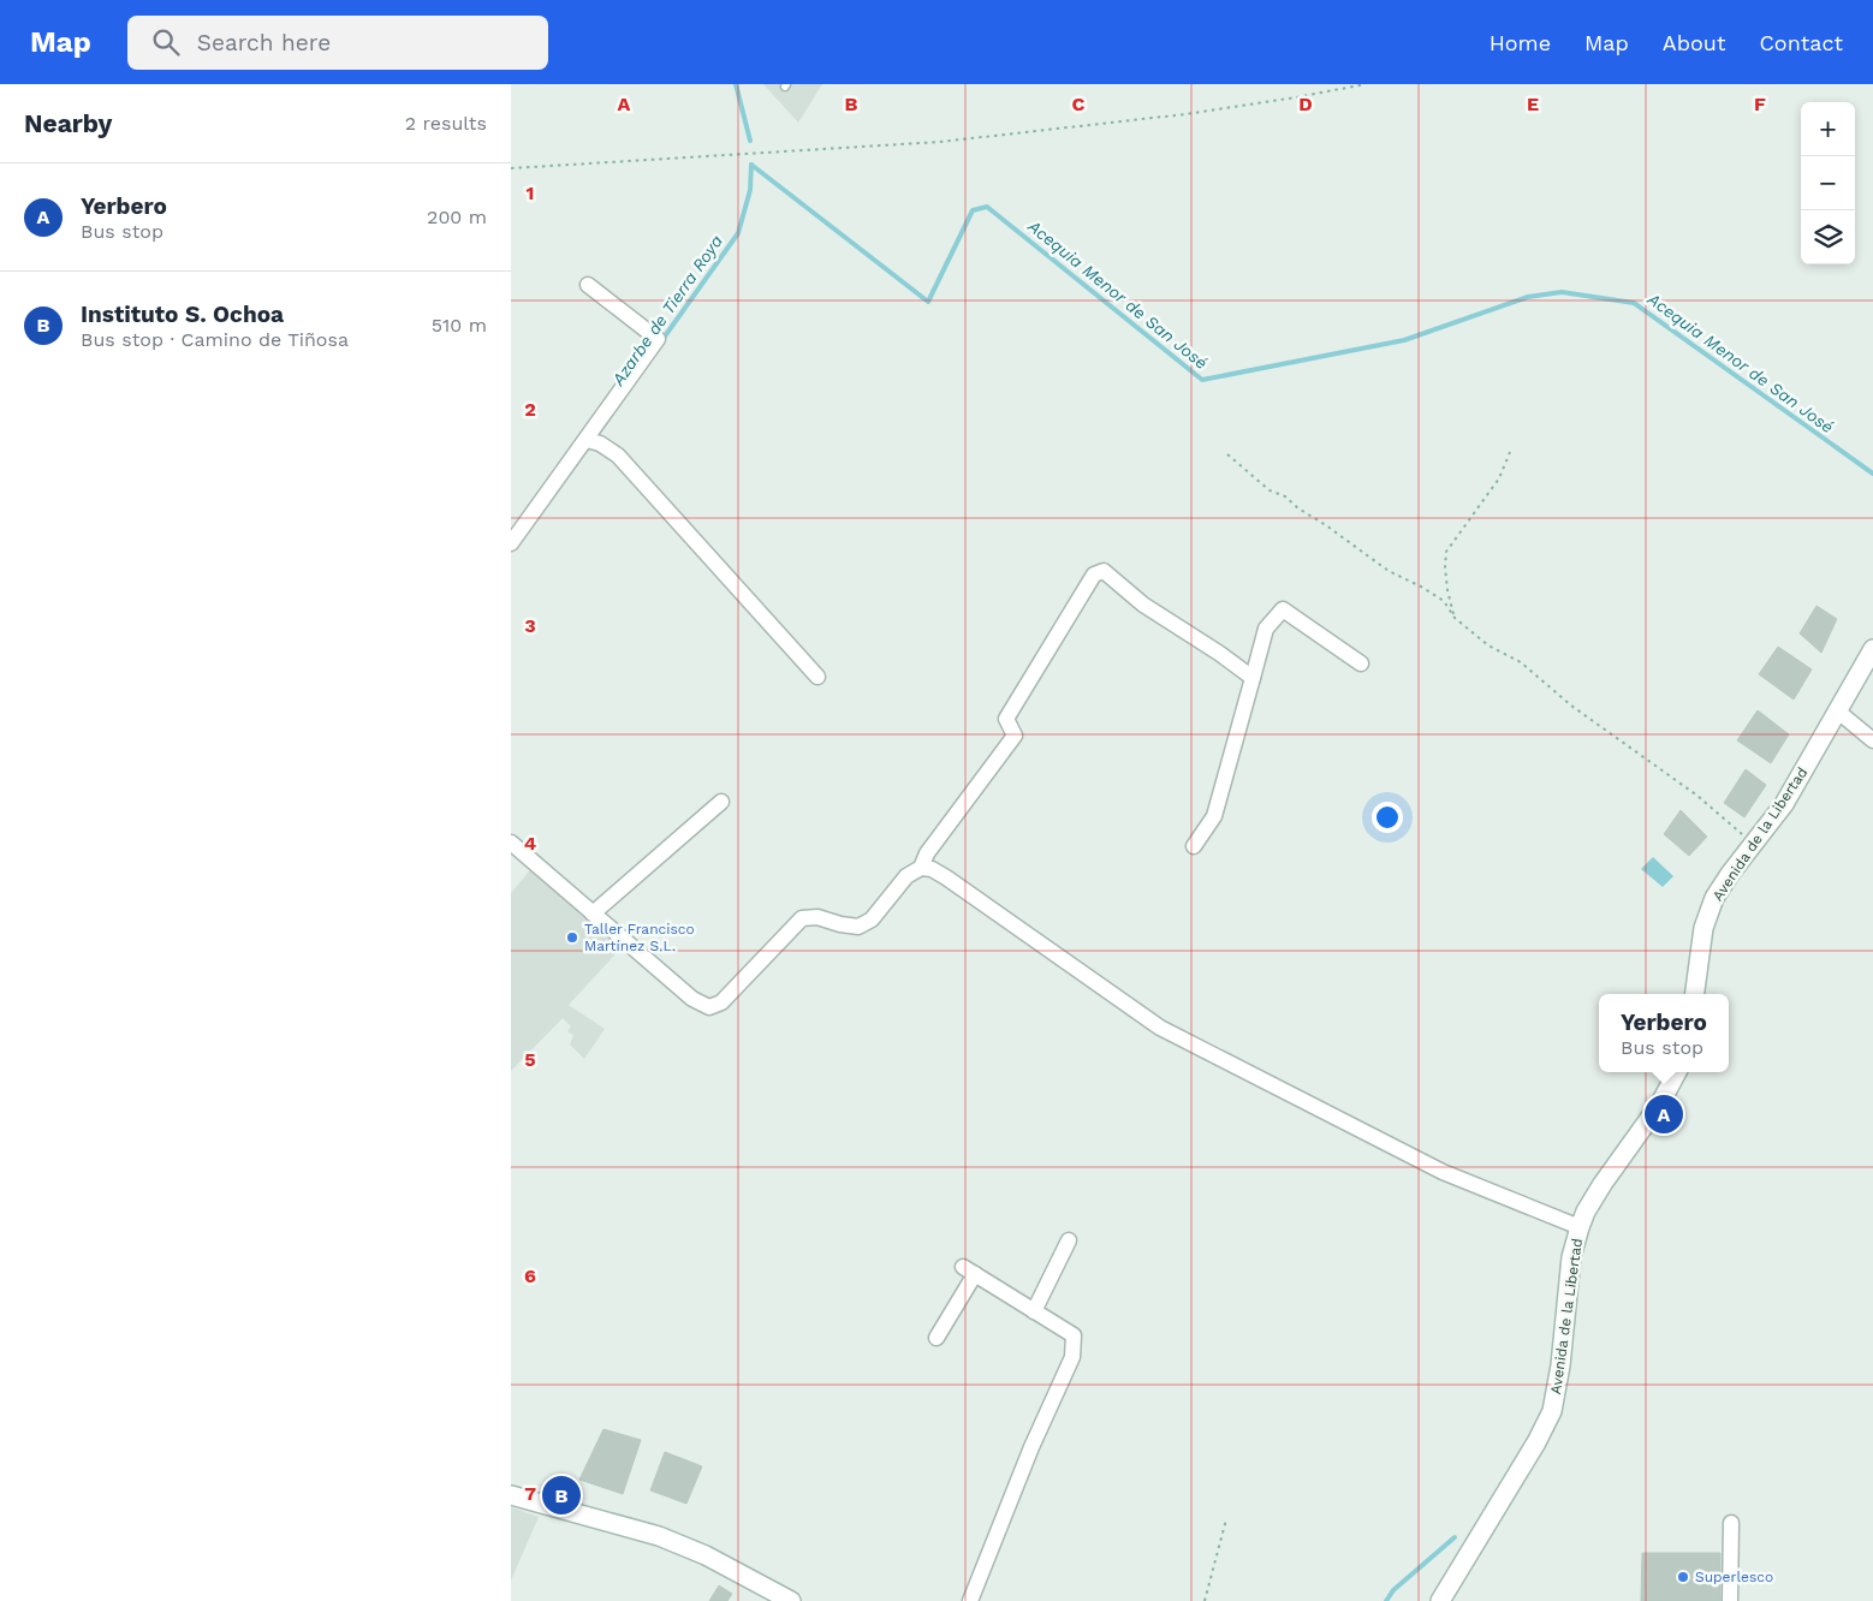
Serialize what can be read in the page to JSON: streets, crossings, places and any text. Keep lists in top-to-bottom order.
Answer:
{
  "streets": {
    "main road": ["Avenida de la Libertad"]
  },
  "water": ["Acequia Menor de San José", "Azarbe de Tierra Roya"],
  "places": ["Taller Francisco Martínez S.L.", "Superlesco"],
  "page": {
    "header": "Map",
    "search": "Search here",
    "nav": [
      "Home",
      "Map",
      "About",
      "Contact"
    ],
    "heading": ["Nearby", "2 results"],
    "map_buttons": ["+", "−"],
    "list": [
      {
        "mark": "A",
        "name": "Yerbero",
        "note": "Bus stop",
        "value": "200 m"
      },
      {
        "mark": "B",
        "name": "Instituto S. Ochoa",
        "note": "Bus stop · Camino de Tiñosa",
        "value": "510 m"
      }
    ],
    "popup": ["Yerbero", "Bus stop"],
    "pins": ["A", "B"]
  },
  "grid": {
    "columns": [
      "A",
      "B",
      "C",
      "D",
      "E",
      "F"
    ],
    "rows": [
      "1",
      "2",
      "3",
      "4",
      "5",
      "6",
      "7"
    ]
  }
}
